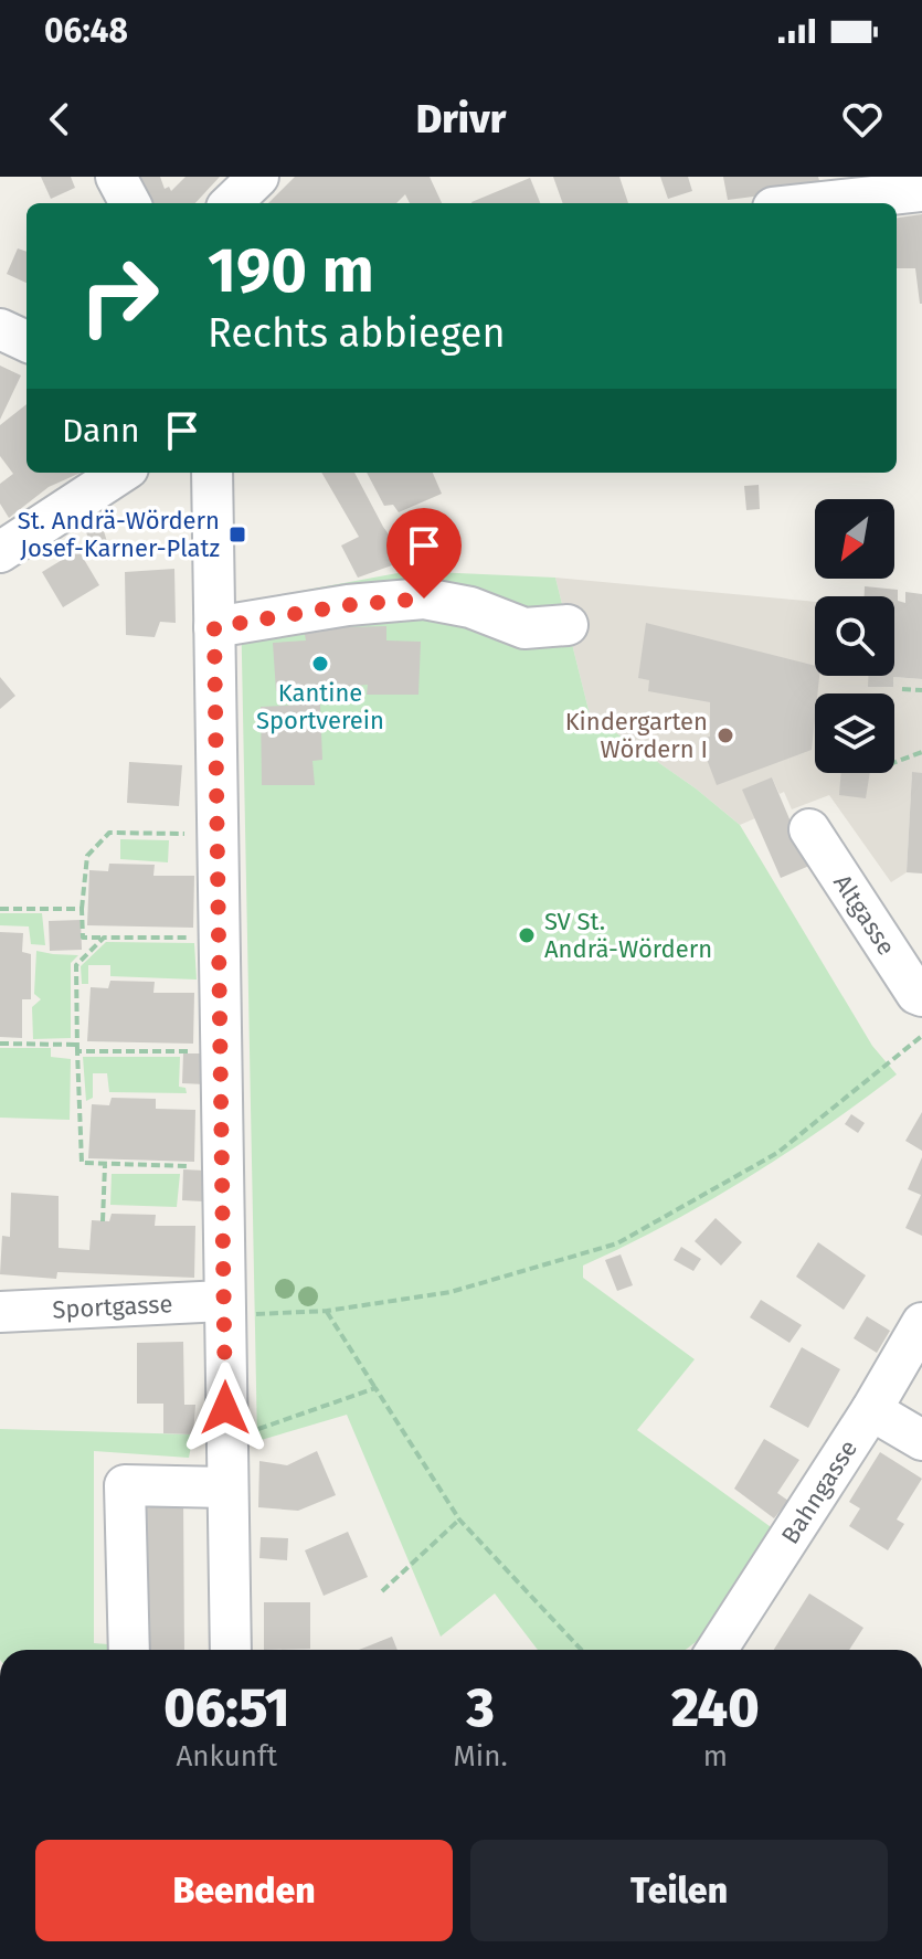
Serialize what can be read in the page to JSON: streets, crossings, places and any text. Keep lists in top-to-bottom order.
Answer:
{
  "streets": {
    "street": ["Altgasse", "Sportgasse", "Bahngasse"]
  },
  "places": {
    "transit": ["St. Andrä-Wördern Josef-Karner-Platz"],
    "other": ["Kantine Sportverein", "Kindergarten Wördern I", "SV St. Andrä-Wördern"]
  },
  "north": "bottom left",
  "page": {
    "status": "06:48",
    "header": "Drivr",
    "turn": ["190 m", "Rechts abbiegen"],
    "then": "Dann",
    "eta": [
      "06:51",
      "Ankunft",
      "3",
      "Min.",
      "240",
      "m"
    ],
    "buttons": ["Beenden", "Teilen"]
  }
}
